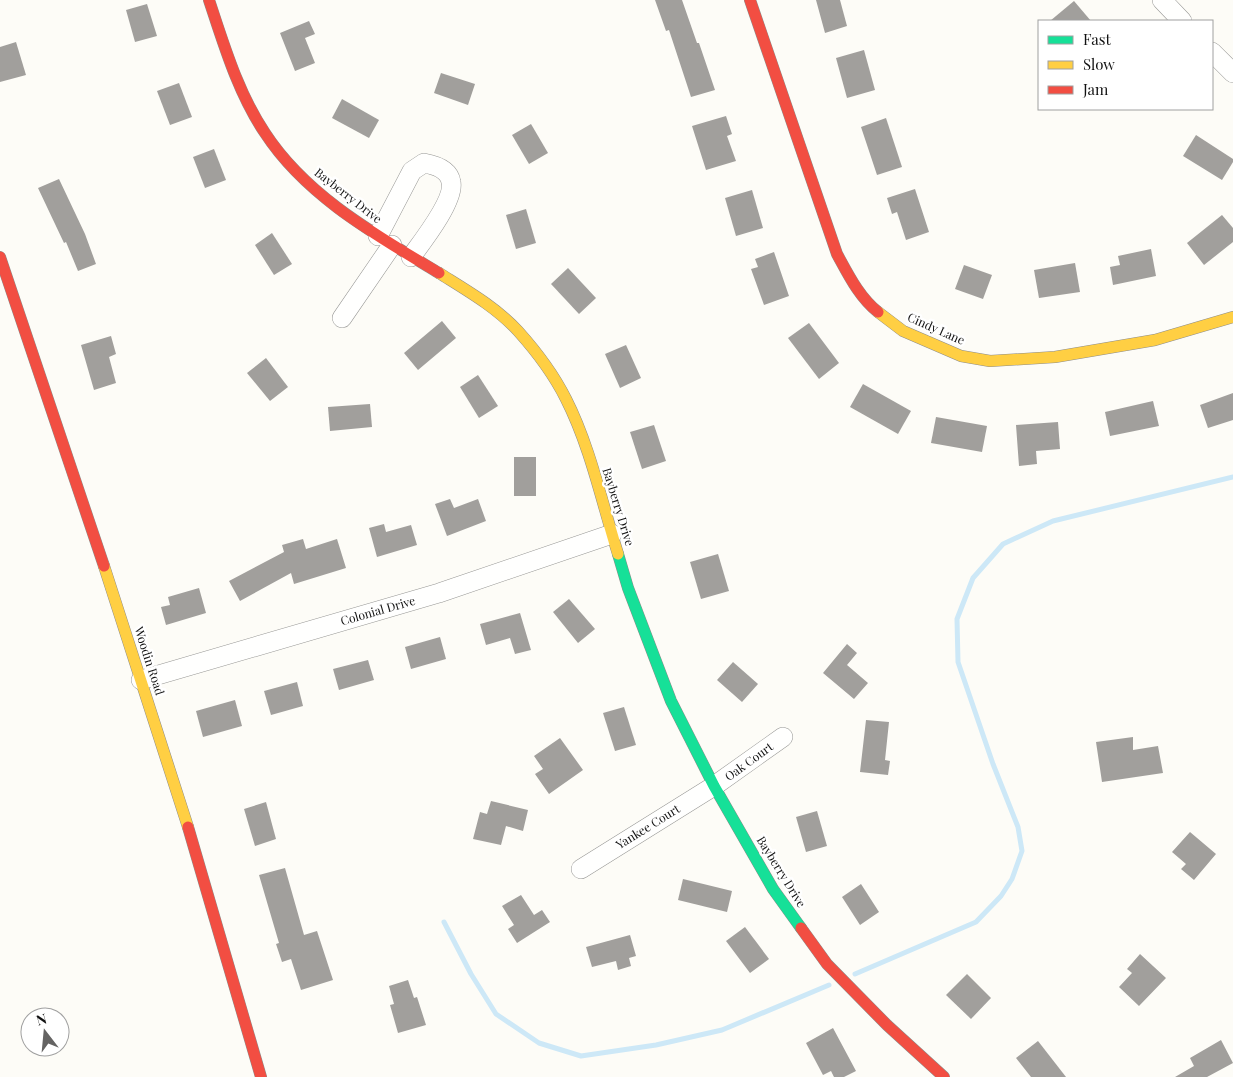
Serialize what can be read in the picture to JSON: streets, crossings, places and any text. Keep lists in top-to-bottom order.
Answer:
{
  "streets": {
    "street": [
      "Bayberry Drive",
      "Cindy Lane",
      "Colonial Drive",
      "Woodin Road",
      "Oak Court",
      "Yankee Court"
    ]
  },
  "crossings": [
    ["Bayberry Drive", "Colonial Drive"],
    ["Bayberry Drive", "Oak Court"],
    ["Bayberry Drive", "Yankee Court"],
    ["Colonial Drive", "Woodin Road"],
    ["Oak Court", "Yankee Court"]
  ],
  "legend": ["Fast", "Slow", "Jam"],
  "north": "top"
}
